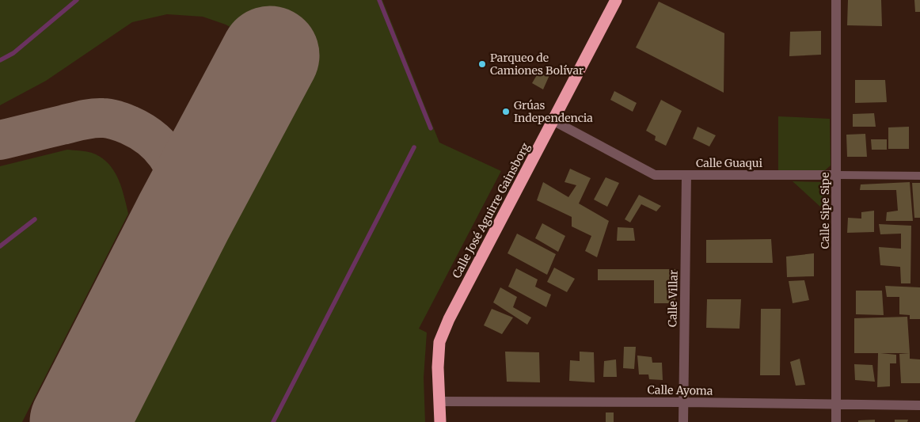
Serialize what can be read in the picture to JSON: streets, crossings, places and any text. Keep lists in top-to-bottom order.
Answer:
{
  "streets": {
    "highway": ["Calle José Aguirre Gainsborg"],
    "street": [
      "Calle Guaqui",
      "Calle Sipe Sipe",
      "Calle Villar",
      "Calle Ayoma"
    ]
  },
  "crossings": [
    ["Calle Guaqui", "Calle José Aguirre Gainsborg"],
    ["Calle Guaqui", "Calle Sipe Sipe"],
    ["Calle Guaqui", "Calle Villar"],
    ["Calle José Aguirre Gainsborg", "Calle Ayoma"],
    ["Calle Sipe Sipe", "Calle Ayoma"],
    ["Calle Villar", "Calle Ayoma"]
  ],
  "places": ["Parqueo de Camiones Bolívar", "Grúas Independencia"]
}
